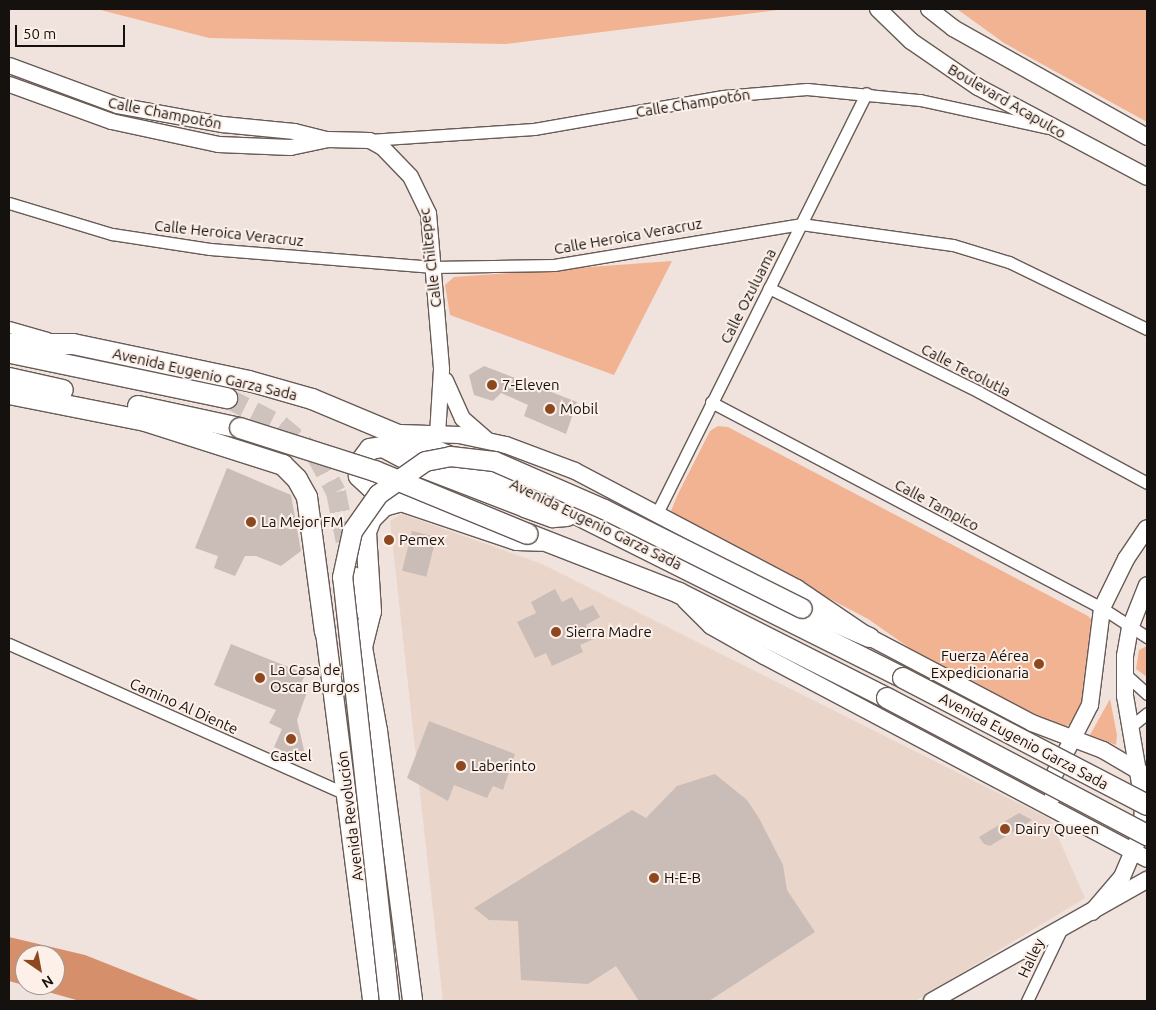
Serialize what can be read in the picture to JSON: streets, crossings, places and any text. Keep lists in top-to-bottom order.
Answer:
{
  "streets": {
    "highway": ["Avenida Eugenio Garza Sada"],
    "main road": ["Boulevard Acapulco", "Avenida Revolución"],
    "street": [
      "Calle Champotón",
      "Calle Heroica Veracruz",
      "Calle Chiltepec",
      "Calle Ozuluama",
      "Calle Tecolutla",
      "Calle Tampico",
      "Camino Al Diente",
      "Halley"
    ]
  },
  "crossings": [
    ["Boulevard Acapulco", "Calle Champotón"],
    ["Calle Champotón", "Calle Chiltepec"],
    ["Calle Champotón", "Calle Ozuluama"],
    ["Calle Heroica Veracruz", "Calle Chiltepec"],
    ["Calle Heroica Veracruz", "Calle Ozuluama"],
    ["Calle Ozuluama", "Calle Tecolutla"],
    ["Calle Ozuluama", "Calle Tampico"],
    ["Camino Al Diente", "Avenida Revolución"]
  ],
  "places": [
    "7-Eleven",
    "Mobil",
    "La Mejor FM",
    "Pemex",
    "Sierra Madre",
    "Fuerza Aérea Expedicionaria",
    "La Casa de Oscar Burgos",
    "Castel",
    "Laberinto",
    "Dairy Queen",
    "H-E-B"
  ],
  "scale_bar": "50 m",
  "north": "bottom right"
}
